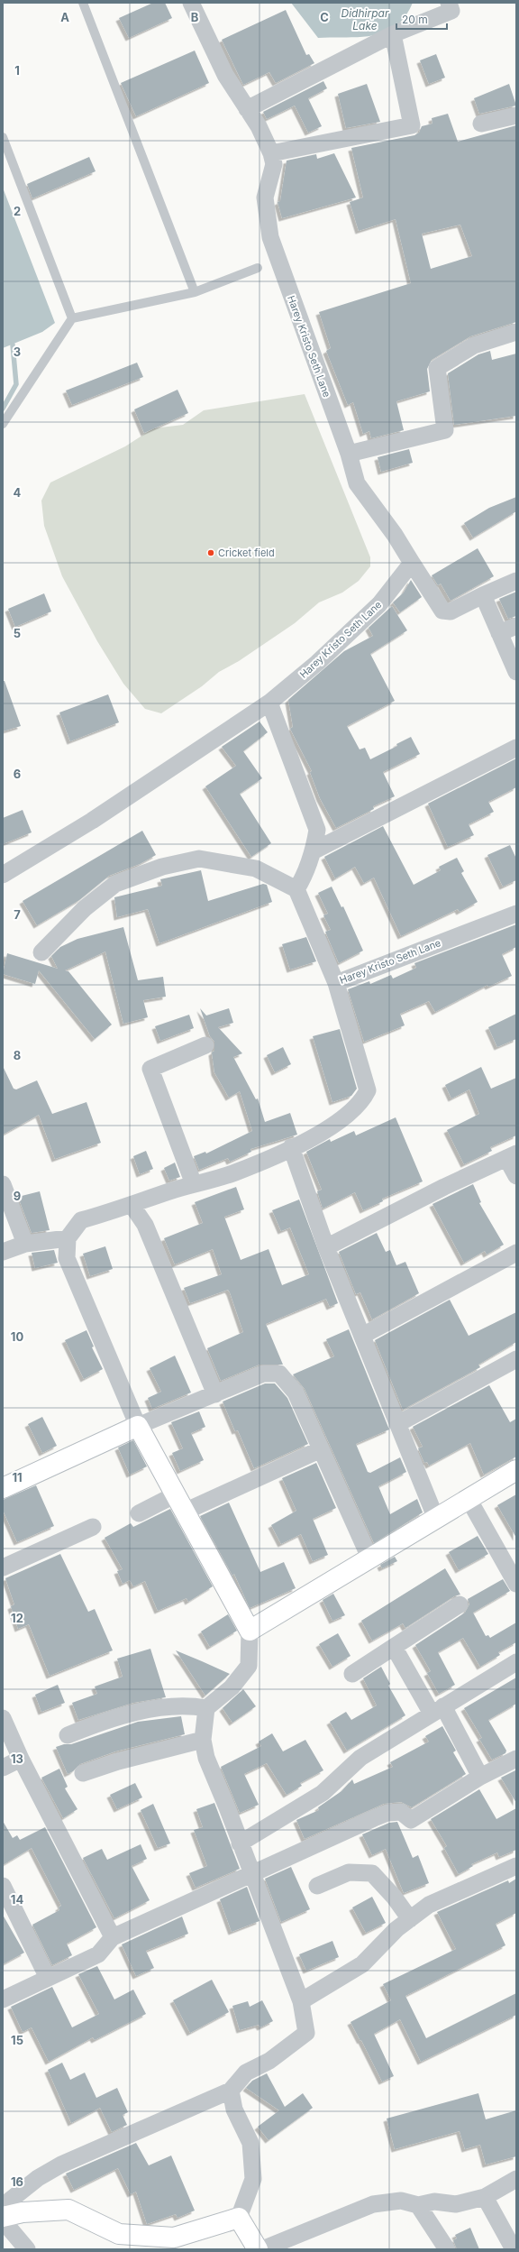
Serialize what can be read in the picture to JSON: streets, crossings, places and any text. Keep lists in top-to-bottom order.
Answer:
{
  "streets": {
    "street": ["Harey Kristo Seth Lane"]
  },
  "water": ["Didhirpar Lake"],
  "places": ["Cricket field"],
  "scale_bar": "20 m",
  "grid": {
    "columns": ["A", "B", "C"],
    "rows": [
      "1",
      "2",
      "3",
      "4",
      "5",
      "6",
      "7",
      "8",
      "9",
      "10",
      "11",
      "12",
      "13",
      "14",
      "15",
      "16"
    ]
  }
}
